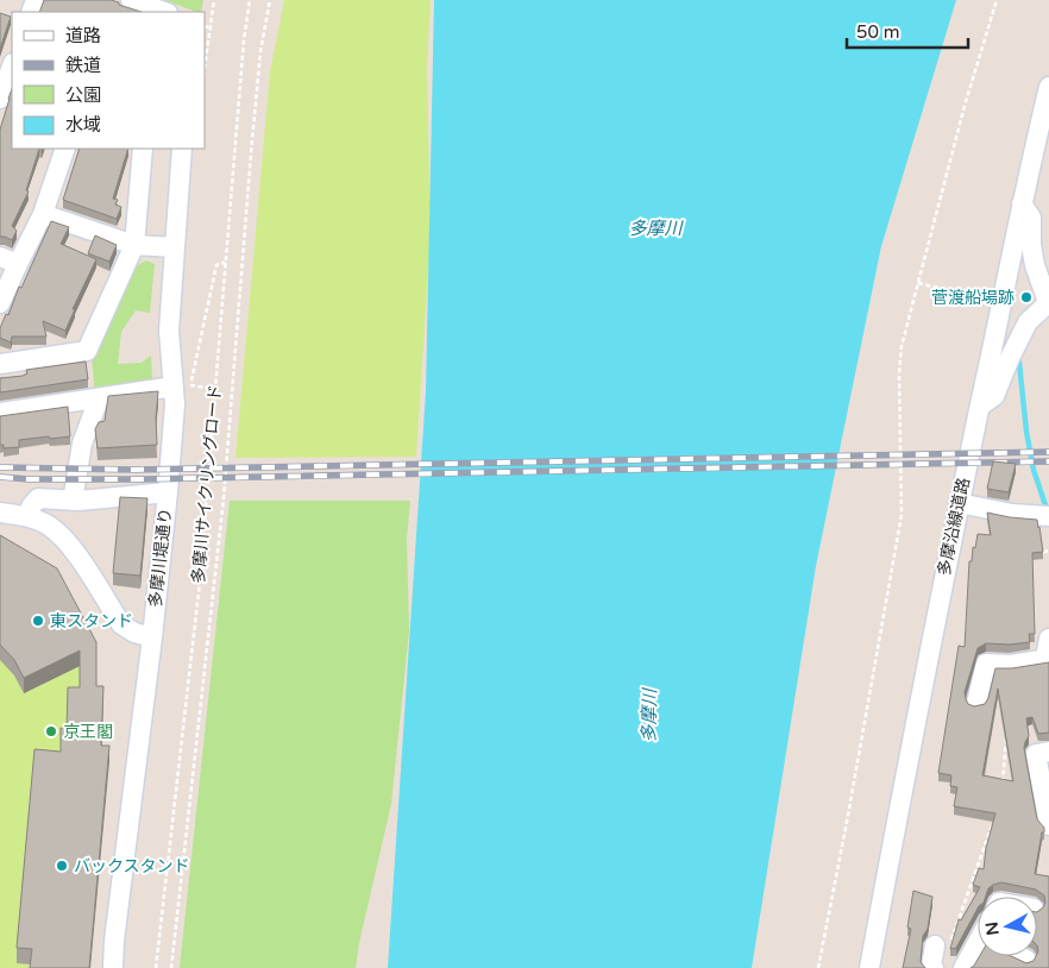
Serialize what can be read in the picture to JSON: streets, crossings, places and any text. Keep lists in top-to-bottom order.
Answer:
{
  "streets": {
    "street": ["多摩沿線道路", "多摩川堤通り"],
    "path": ["多摩川サイクリングロード"]
  },
  "water": ["多摩川"],
  "places": [
    "菅渡船場跡",
    "東スタンド",
    "京王閣",
    "バックスタンド"
  ],
  "legend": [
    "道路",
    "鉄道",
    "公園",
    "水域"
  ],
  "scale_bar": "50 m",
  "north": "left"
}
